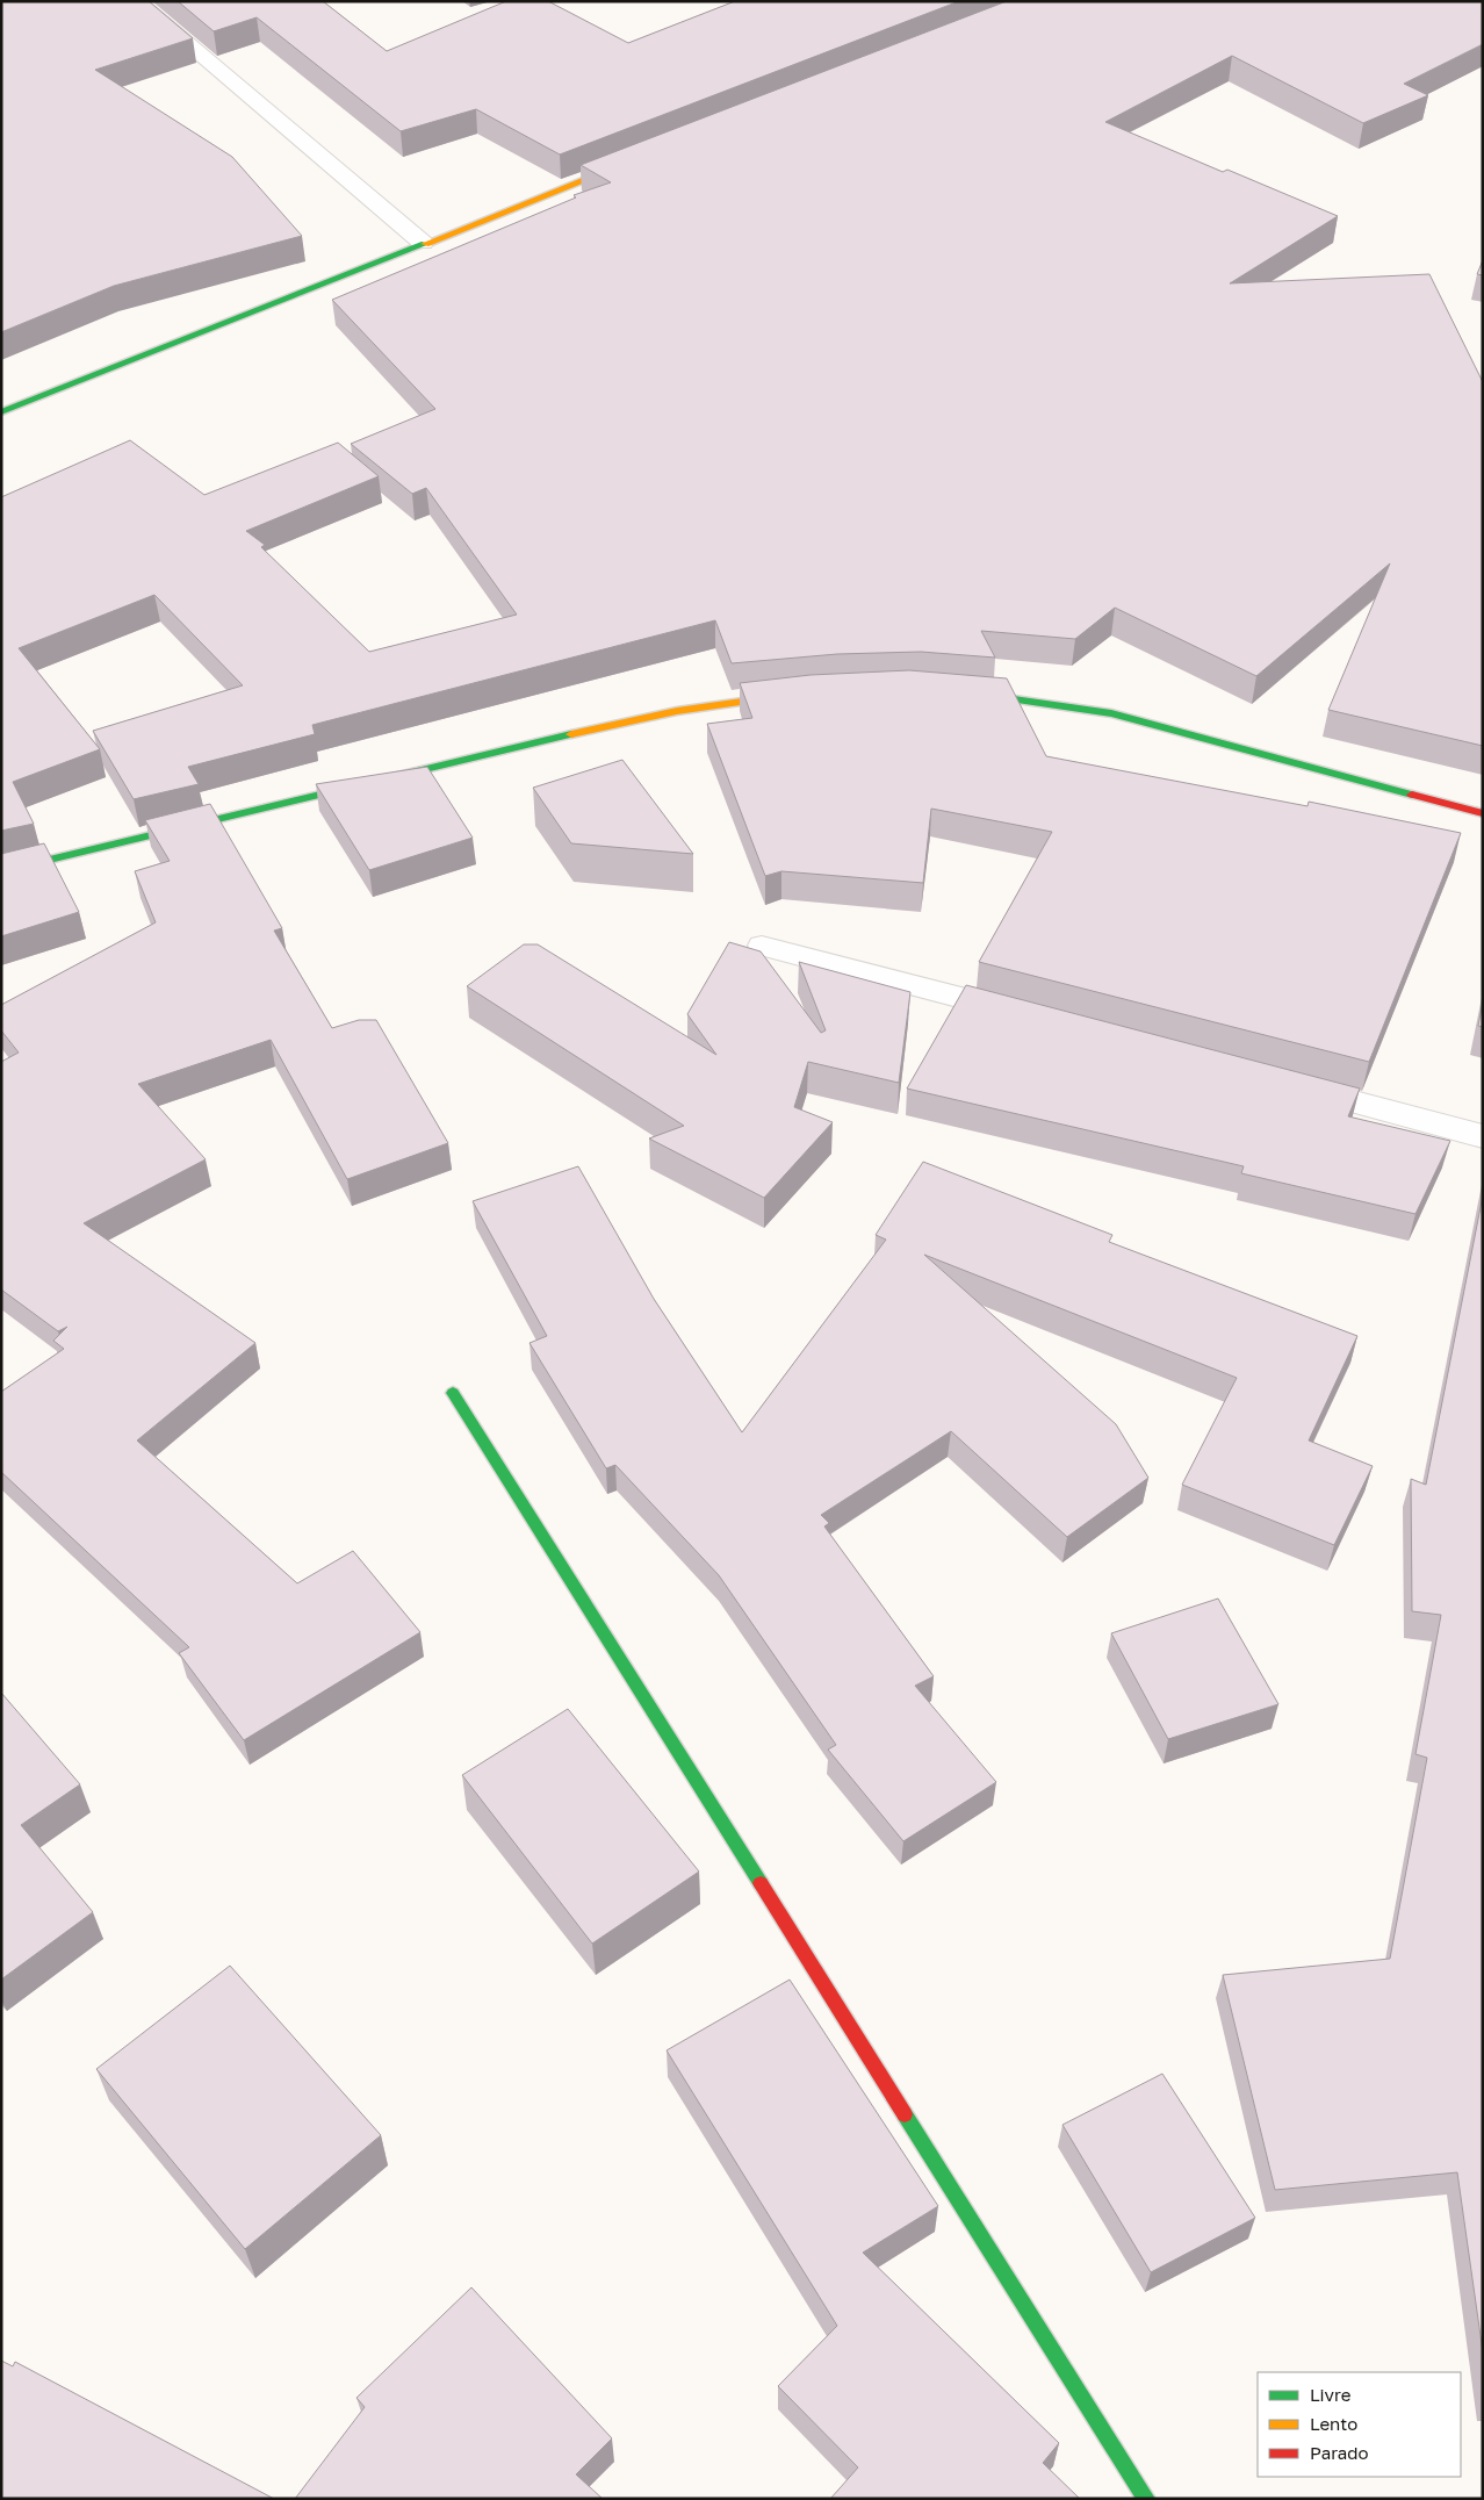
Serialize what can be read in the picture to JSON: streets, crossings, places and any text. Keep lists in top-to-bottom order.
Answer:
{
  "legend": ["Livre", "Lento", "Parado"]
}
